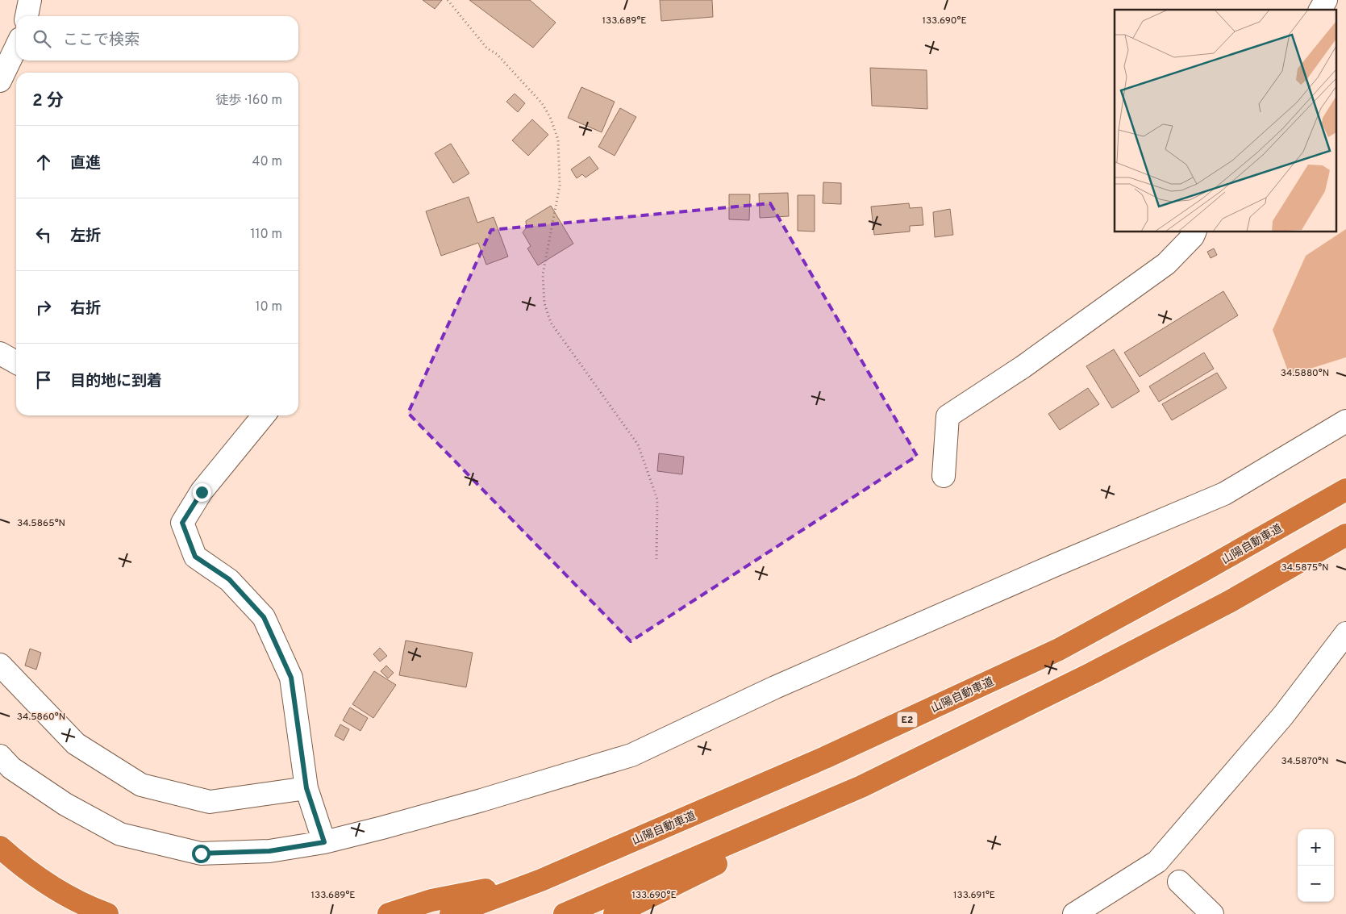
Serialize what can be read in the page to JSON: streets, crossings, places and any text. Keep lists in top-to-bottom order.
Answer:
{
  "streets": {
    "highway": ["山陽自動車道", "E2"]
  },
  "page": {
    "search": "ここで検索",
    "heading": ["2 分", "徒歩 · 160 m"],
    "list": [
      ["直進", "40 m"],
      ["左折", "110 m"],
      ["右折", "10 m"],
      "目的地に到着"
    ],
    "map_buttons": ["+", "−"]
  },
  "coordinates": [
    "133.689°E",
    "133.690°E",
    "34.5880°N",
    "34.5865°N",
    "34.5875°N",
    "34.5860°N",
    "34.5870°N",
    "133.691°E"
  ]
}
